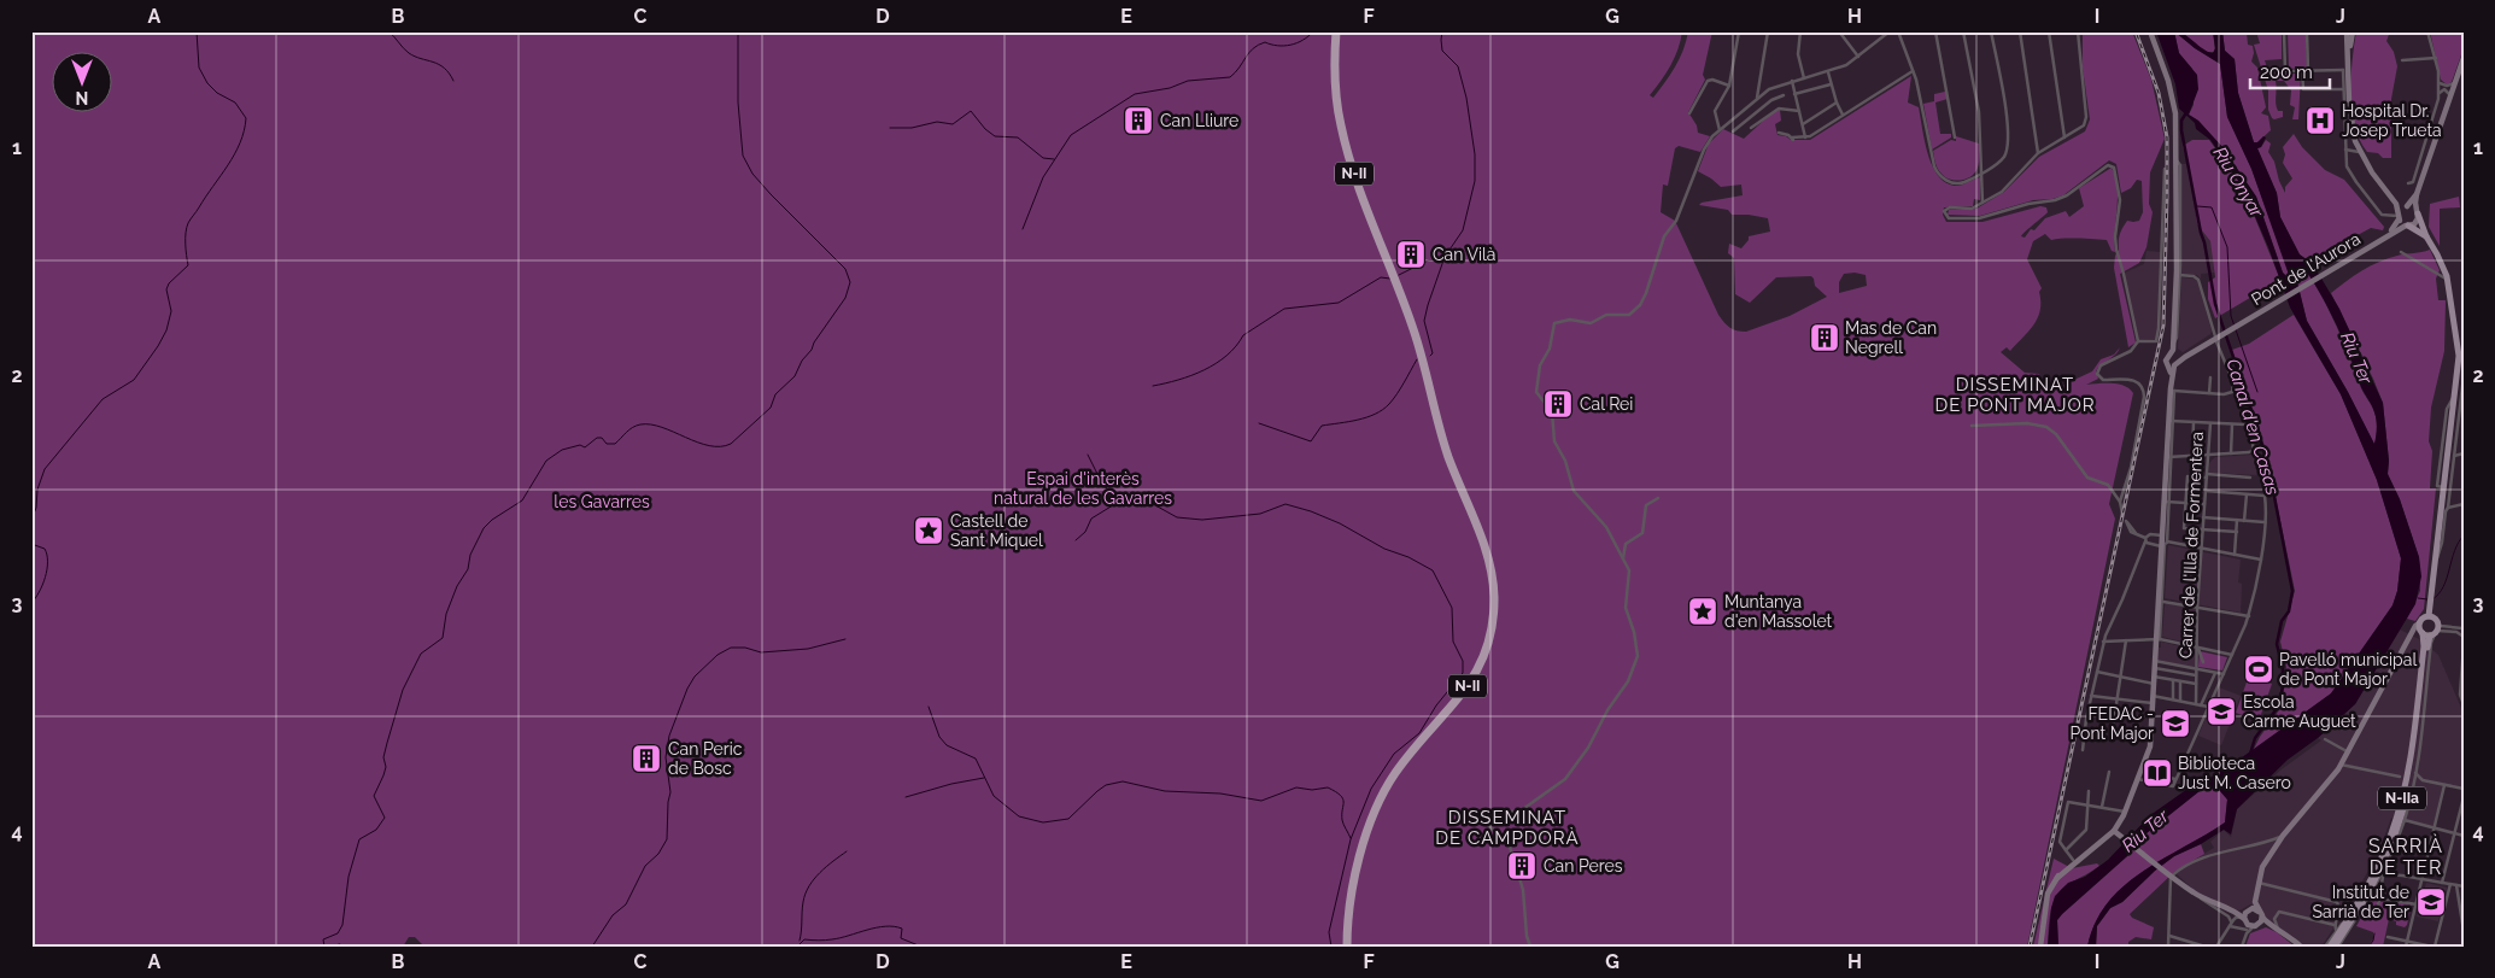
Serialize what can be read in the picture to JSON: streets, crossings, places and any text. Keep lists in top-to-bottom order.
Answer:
{
  "streets": {
    "highway": ["N-II"],
    "main road": ["N-IIa"],
    "street": ["Pont de l'Aurora", "Carrer de l'Illa de Formentera"]
  },
  "districts": ["DISSEMINAT DE PONT MAJOR", "DISSEMINAT DE CAMPDORÀ", "SARRIÀ DE TER"],
  "water": ["Riu Onyar", "Riu Ter", "Canal d'en Casas"],
  "parks": ["Espai d'interès natural de les Gavarres", "les Gavarres"],
  "places": {
    "building": [
      "Can Lliure",
      "Can Vilà",
      "Mas de Can Negrell",
      "Cal Rei",
      "Can Peric de Bosc",
      "Can Peres"
    ],
    "hospital": ["Hospital Dr. Josep Trueta"],
    "place": ["Castell de Sant Miquel", "Muntanya d'en Massolet"],
    "sports": ["Pavelló municipal de Pont Major"],
    "school or university": ["Escola Carme Auguet", "FEDAC - Pont Major", "Institut de Sarrià de Ter"],
    "library": ["Biblioteca Just M. Casero"]
  },
  "scale_bar": "200 m",
  "north": "bottom",
  "grid": {
    "columns": [
      "A",
      "B",
      "C",
      "D",
      "E",
      "F",
      "G",
      "H",
      "I",
      "J"
    ],
    "rows": [
      "1",
      "2",
      "3",
      "4"
    ]
  }
}
